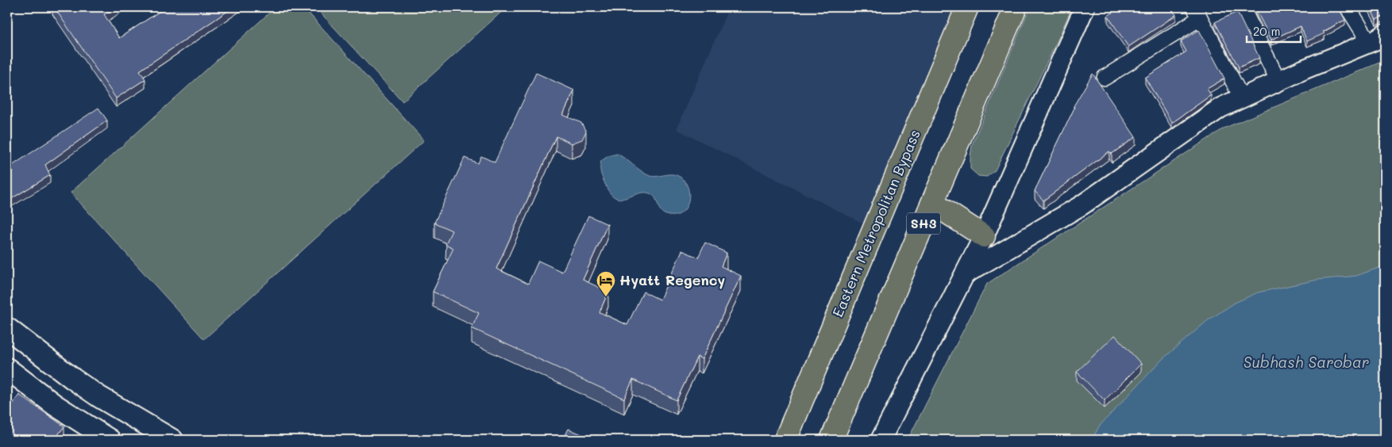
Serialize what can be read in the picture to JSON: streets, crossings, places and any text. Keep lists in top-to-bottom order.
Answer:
{
  "streets": {
    "main road": ["Eastern Metropolitan Bypass", "SH3"]
  },
  "water": ["Subhash Sarobar"],
  "places": {
    "hotel": ["Hyatt Regency"]
  },
  "scale_bar": "20 m"
}
